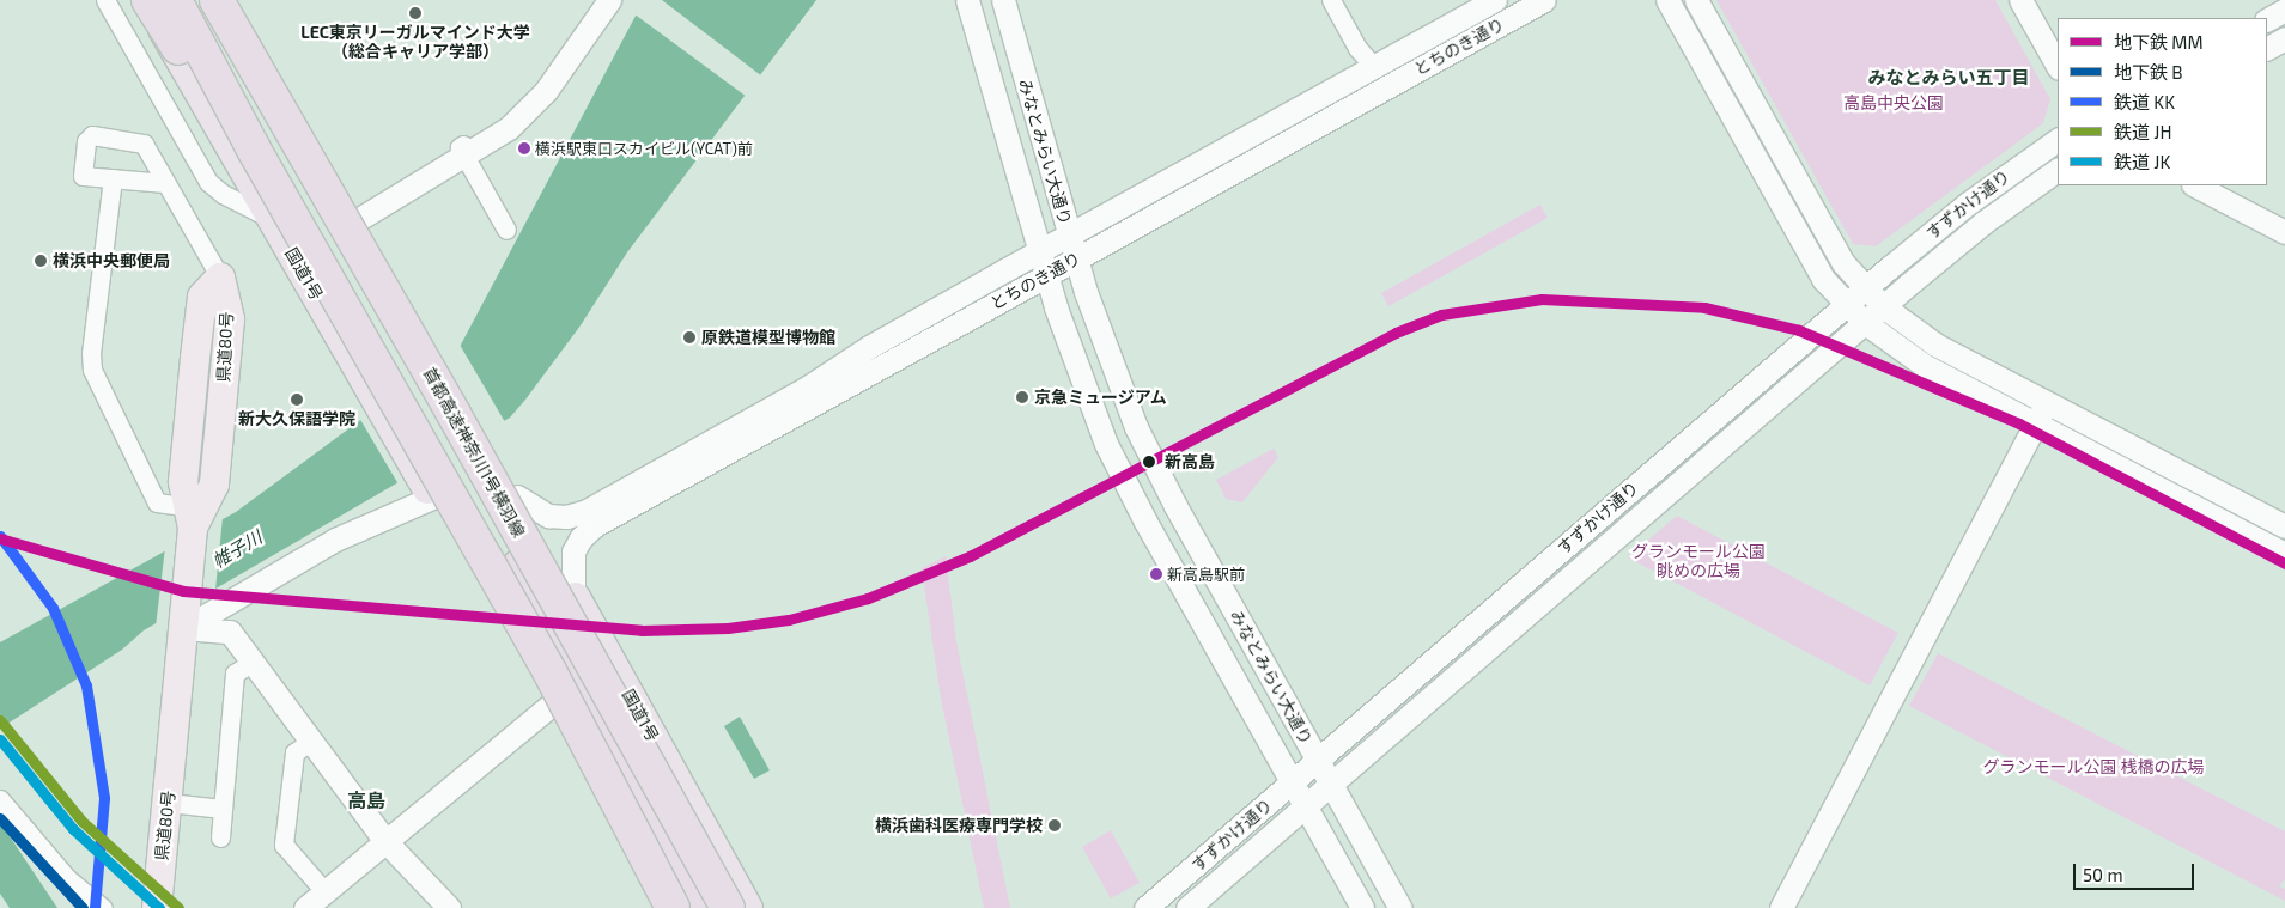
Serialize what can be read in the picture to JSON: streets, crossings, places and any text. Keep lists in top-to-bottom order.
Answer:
{
  "streets": {
    "highway": ["国道1号", "首都高速神奈川1号横羽線"],
    "main road": ["県道80号"],
    "street": ["とちのき通り", "みなとみらい大通り", "すずかけ通り"]
  },
  "crossings": [
    ["とちのき通り", "みなとみらい大通り"],
    ["とちのき通り", "国道1号"],
    ["みなとみらい大通り", "すずかけ通り"]
  ],
  "districts": ["みなとみらい五丁目", "高島"],
  "water": ["帷子川"],
  "parks": ["高島中央公園", "グランモール公園 眺めの広場", "グランモール公園 桟橋の広場"],
  "places": [
    "LEC東京リーガルマインド大学 （総合キャリア学部）",
    "横浜駅東口スカイビル(YCAT)前",
    "横浜中央郵便局",
    "原鉄道模型博物館",
    "京急ミュージアム",
    "新大久保語学院",
    "新高島",
    "新高島駅前",
    "横浜歯科医療専門学校"
  ],
  "lines": [
    "metro line MM",
    "rail line KK",
    "rail line JH",
    "rail line JK",
    "metro line B"
  ],
  "legend": [
    "地下鉄 MM",
    "地下鉄 B",
    "鉄道 KK",
    "鉄道 JH",
    "鉄道 JK"
  ],
  "scale_bar": "50 m"
}
